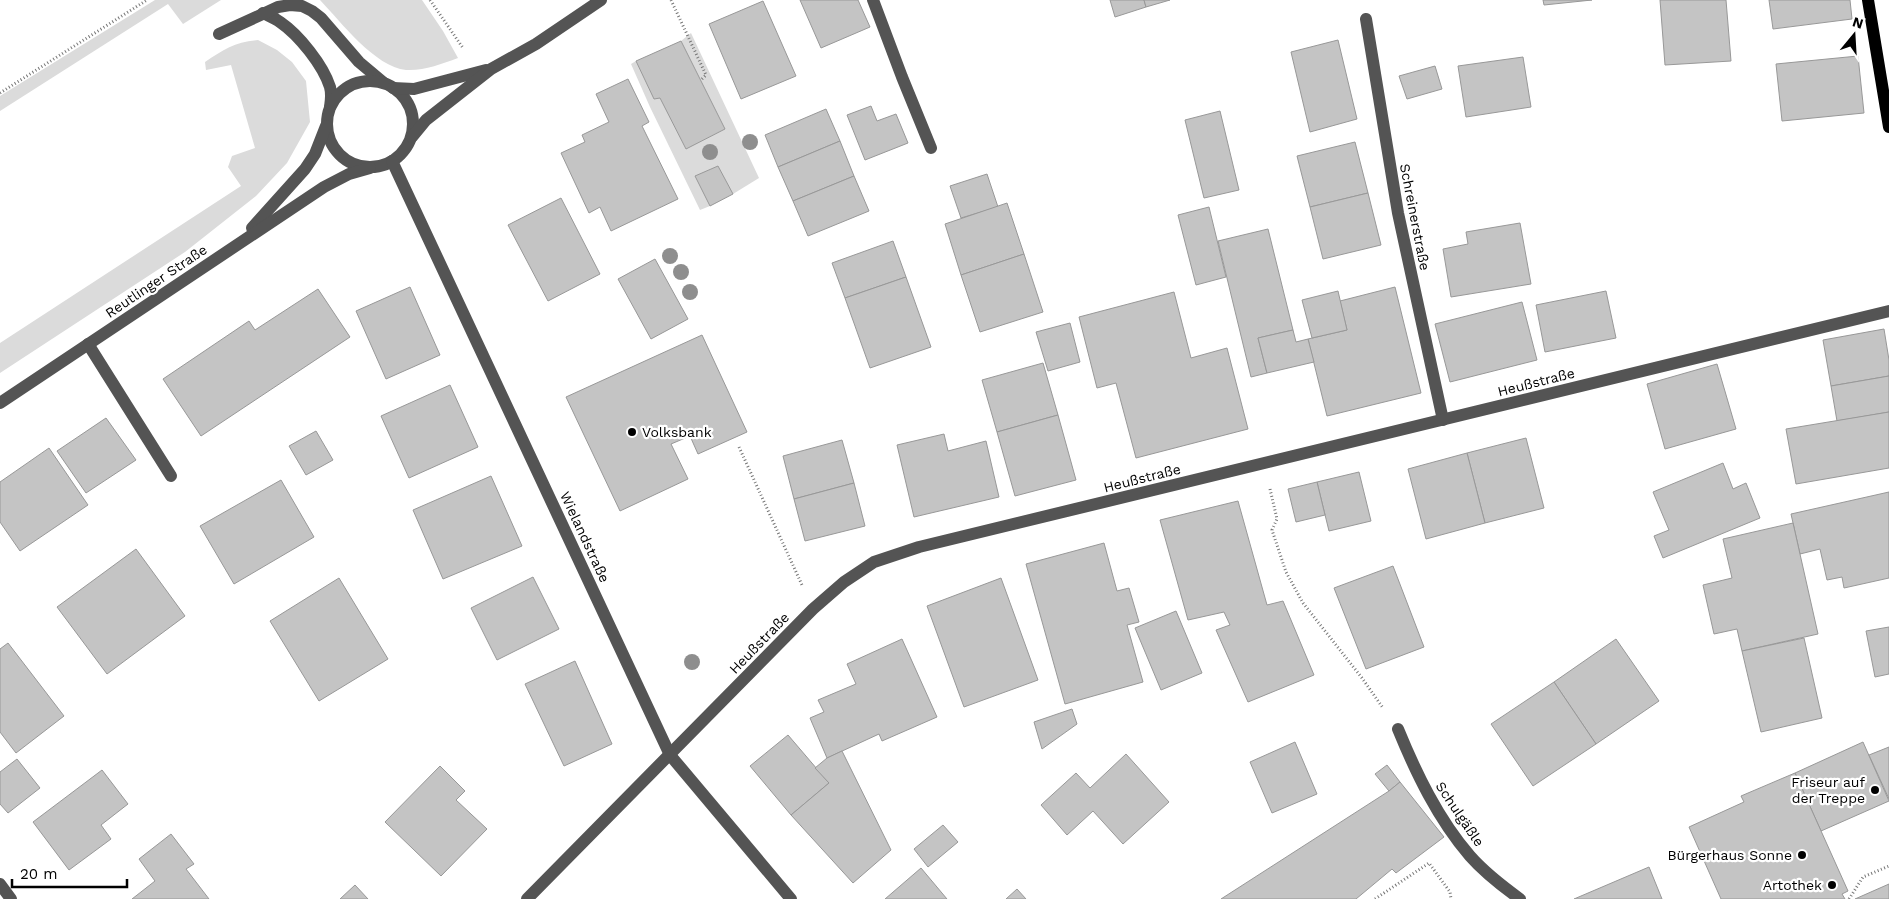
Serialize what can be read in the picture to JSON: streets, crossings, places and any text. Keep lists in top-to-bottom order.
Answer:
{
  "streets": {
    "street": [
      "Schreinerstraße",
      "Reutlinger Straße",
      "Heußstraße",
      "Wielandstraße",
      "Schulgäßle"
    ]
  },
  "crossings": [
    ["Schreinerstraße", "Heußstraße"],
    ["Reutlinger Straße", "Wielandstraße"],
    ["Heußstraße", "Wielandstraße"]
  ],
  "places": [
    "Volksbank",
    "Friseur auf der Treppe",
    "Bürgerhaus Sonne",
    "Artothek"
  ],
  "scale_bar": "20 m",
  "north": "top"
}
